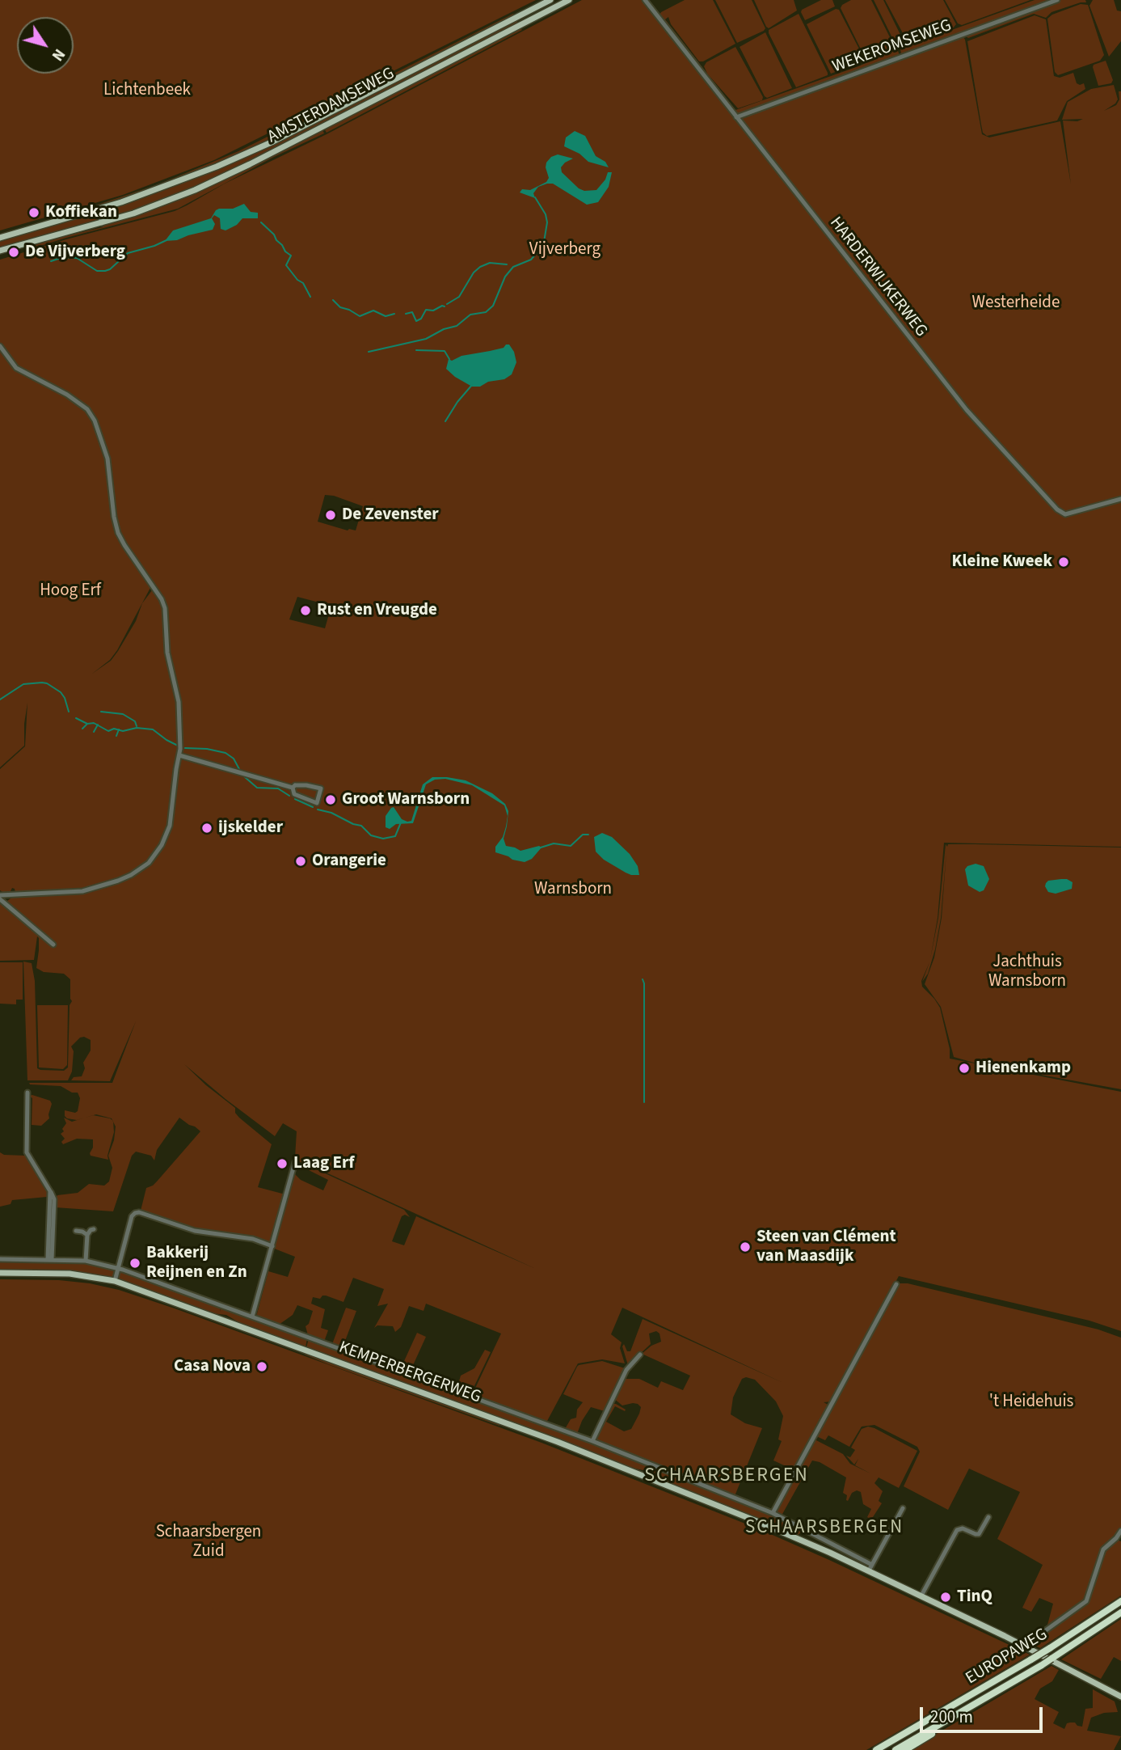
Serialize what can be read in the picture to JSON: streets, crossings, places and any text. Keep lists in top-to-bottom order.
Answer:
{
  "streets": {
    "highway": ["EUROPAWEG"],
    "main road": ["AMSTERDAMSEWEG", "KEMPERBERGERWEG"],
    "street": ["WEKEROMSEWEG", "HARDERWIJKERWEG"]
  },
  "crossings": [
    ["WEKEROMSEWEG", "HARDERWIJKERWEG"]
  ],
  "districts": ["SCHAARSBERGEN", "SCHAARSBERGEN"],
  "parks": [
    "Lichtenbeek",
    "Vijverberg",
    "Westerheide",
    "Hoog Erf",
    "Warnsborn",
    "Jachthuis Warnsborn",
    "'t Heidehuis",
    "Schaarsbergen Zuid"
  ],
  "places": [
    "Koffiekan",
    "De Vijverberg",
    "De Zevenster",
    "Kleine Kweek",
    "Rust en Vreugde",
    "Groot Warnsborn",
    "ijskelder",
    "Orangerie",
    "Hienenkamp",
    "Laag Erf",
    "Steen van Clément van Maasdijk",
    "Bakkerij Reijnen en Zn",
    "Casa Nova",
    "TinQ"
  ],
  "scale_bar": "200 m",
  "north": "bottom right"
}
